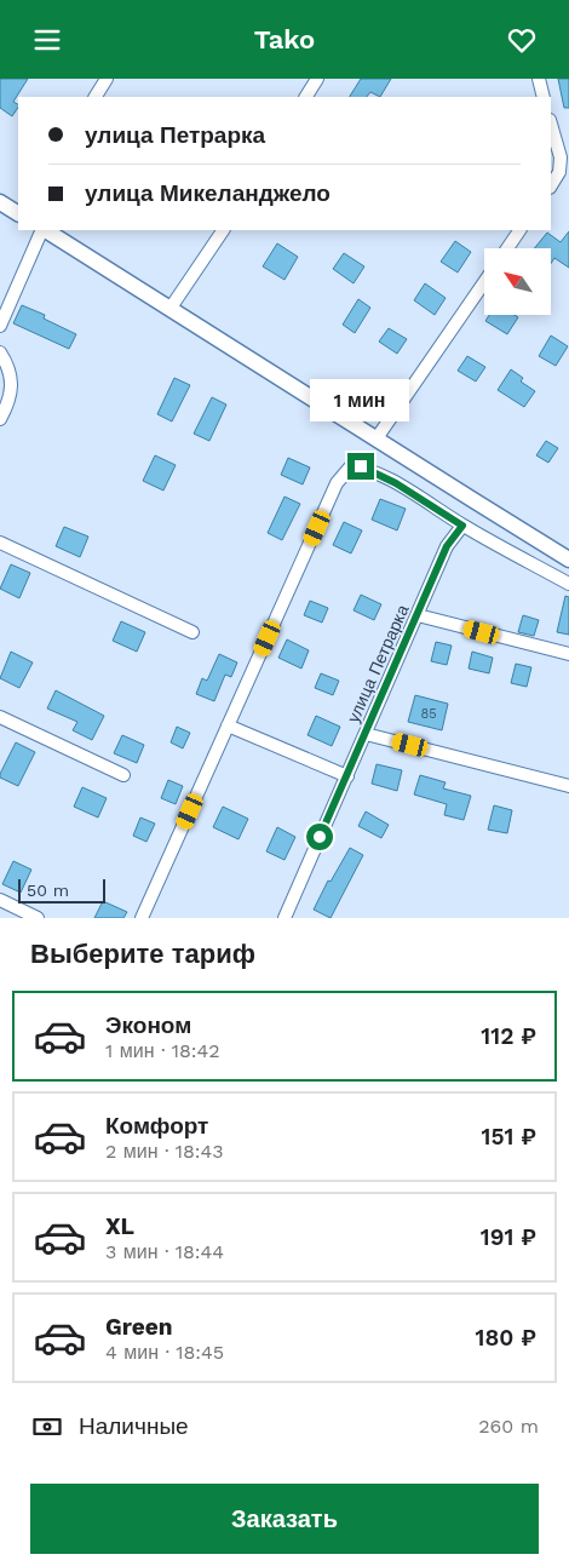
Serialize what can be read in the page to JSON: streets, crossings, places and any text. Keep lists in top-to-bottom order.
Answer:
{
  "streets": {
    "street": ["улица Петрарка"]
  },
  "house_numbers": ["85"],
  "scale_bar": "50 m",
  "north": "top left",
  "page": {
    "header": "Tako",
    "banner": ["улица Петрарка", "улица Микеланджело"],
    "bubble": "1 мин",
    "scale": "50 m",
    "heading": "Выберите тариф",
    "list": [
      {
        "name": "Эконом",
        "note": "1 мин · 18:42",
        "value": "112 ₽"
      },
      {
        "name": "Комфорт",
        "note": "2 мин · 18:43",
        "value": "151 ₽"
      },
      {
        "name": "XL",
        "note": "3 мин · 18:44",
        "value": "191 ₽"
      },
      {
        "name": "Green",
        "note": "4 мин · 18:45",
        "value": "180 ₽"
      }
    ],
    "pay": ["Наличные", "260 m"],
    "buttons": "Заказать"
  }
}
